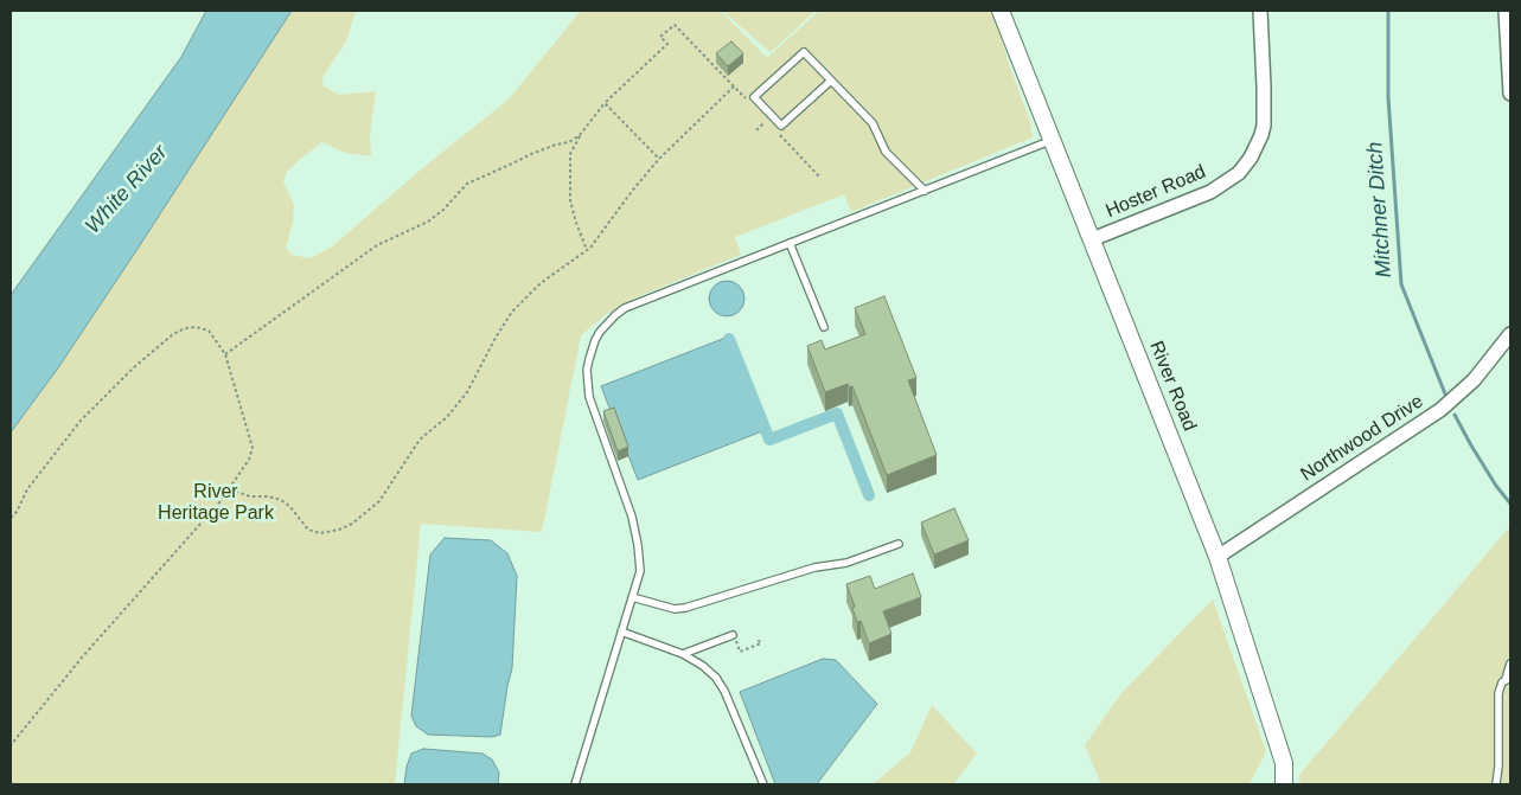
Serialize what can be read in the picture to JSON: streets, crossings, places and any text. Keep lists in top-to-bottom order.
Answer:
{
  "streets": {
    "street": ["Hoster Road", "River Road", "Northwood Drive"]
  },
  "crossings": [
    ["Hoster Road", "River Road"],
    ["River Road", "Northwood Drive"]
  ],
  "water": ["White River", "Mitchner Ditch"],
  "parks": ["River Heritage Park"]
}
